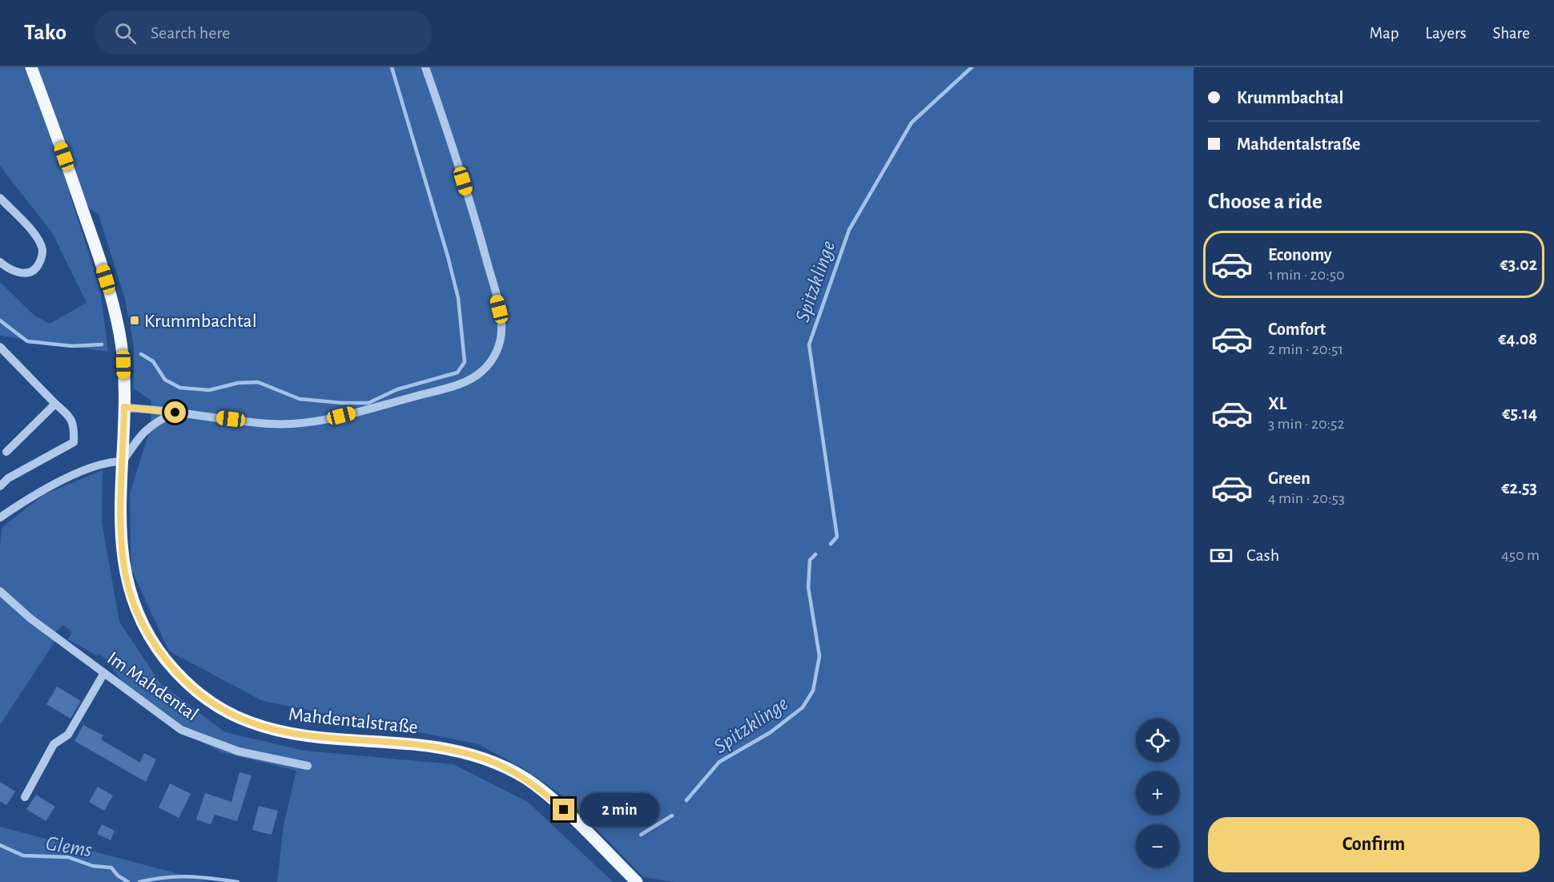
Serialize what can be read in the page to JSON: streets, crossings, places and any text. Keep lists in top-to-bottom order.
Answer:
{
  "streets": {
    "main road": ["Mahdentalstraße"],
    "street": ["Im Mahdental"]
  },
  "water": ["Spitzklinge", "Glems"],
  "places": {
    "transit": ["Krummbachtal"]
  },
  "page": {
    "header": "Tako",
    "search": "Search here",
    "nav": ["Map", "Layers", "Share"],
    "banner": ["Krummbachtal", "Mahdentalstraße"],
    "heading": "Choose a ride",
    "list": [
      {
        "name": "Economy",
        "note": "1 min · 20:50",
        "value": "€3.02"
      },
      {
        "name": "Comfort",
        "note": "2 min · 20:51",
        "value": "€4.08"
      },
      {
        "name": "XL",
        "note": "3 min · 20:52",
        "value": "€5.14"
      },
      {
        "name": "Green",
        "note": "4 min · 20:53",
        "value": "€2.53"
      }
    ],
    "pay": ["Cash", "450 m"],
    "map_buttons": ["+", "−"],
    "bubble": "2 min",
    "buttons": "Confirm"
  }
}
